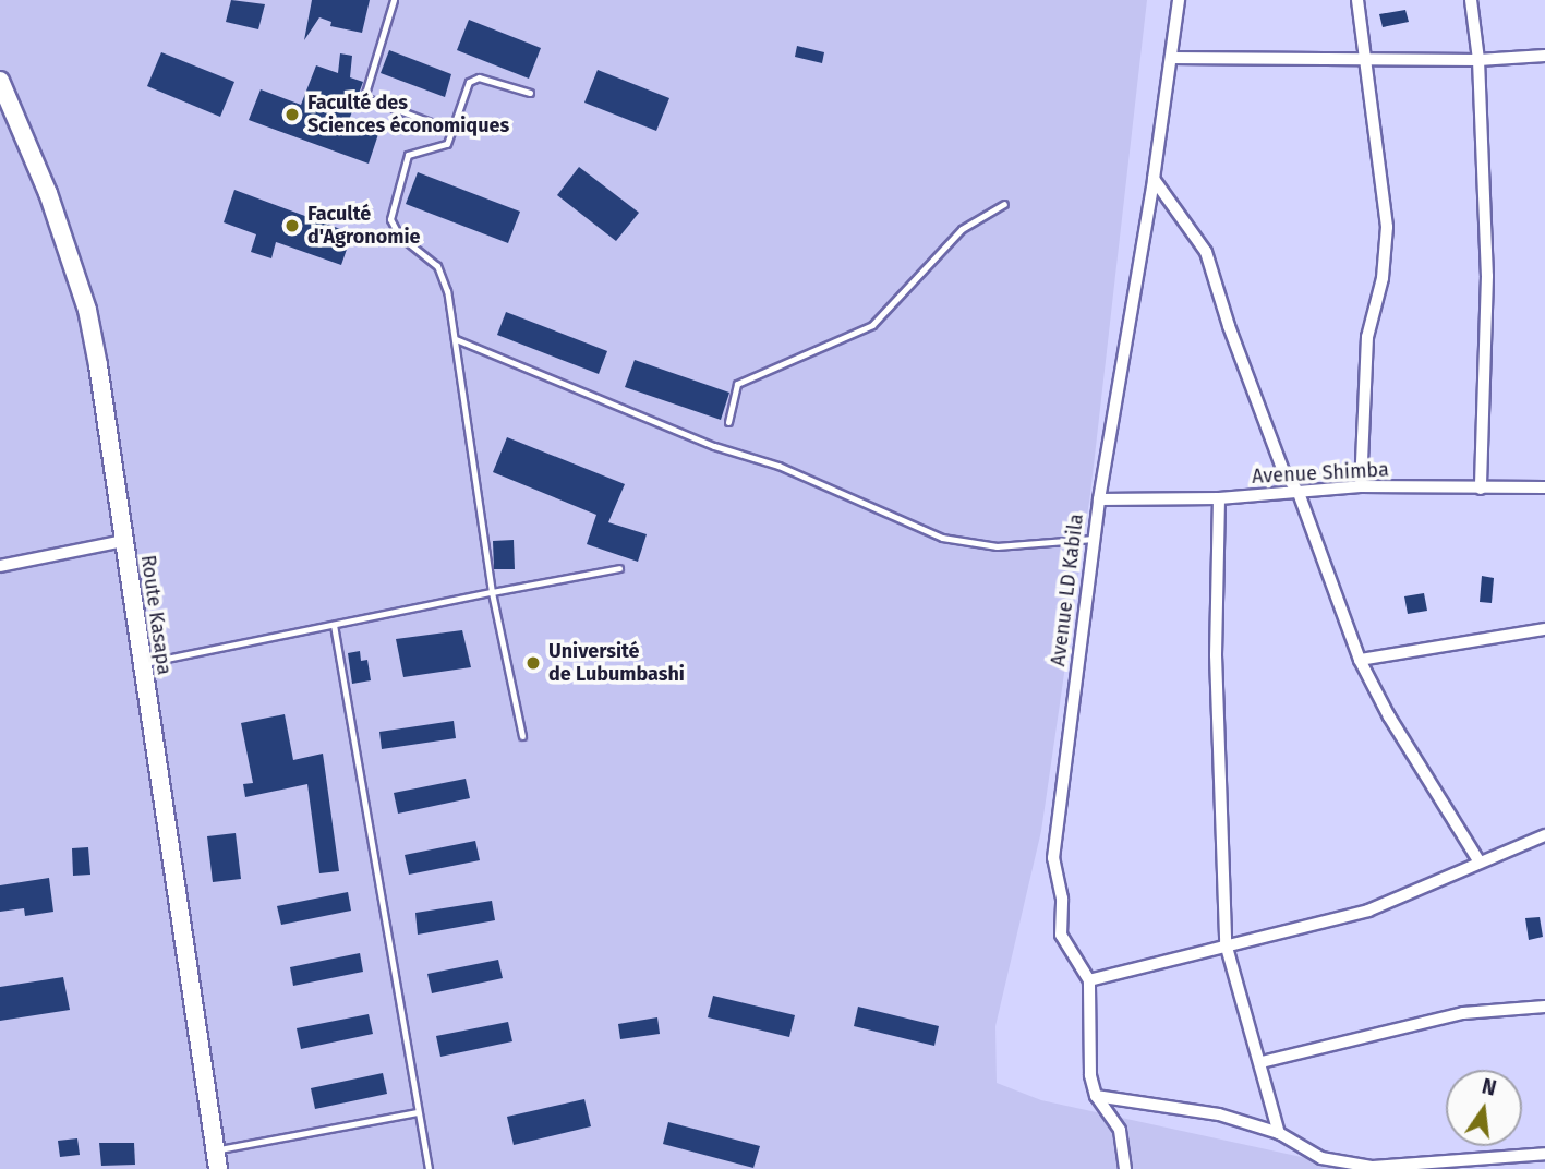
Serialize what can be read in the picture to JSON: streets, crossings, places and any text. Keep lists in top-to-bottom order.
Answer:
{
  "streets": {
    "main road": ["Route Kasapa"],
    "street": ["Avenue Shimba", "Avenue LD Kabila"]
  },
  "crossings": [
    ["Avenue Shimba", "Avenue LD Kabila"]
  ],
  "places": ["Faculté des Sciences économiques", "Faculté d'Agronomie", "Université de Lubumbashi"],
  "north": "top"
}
